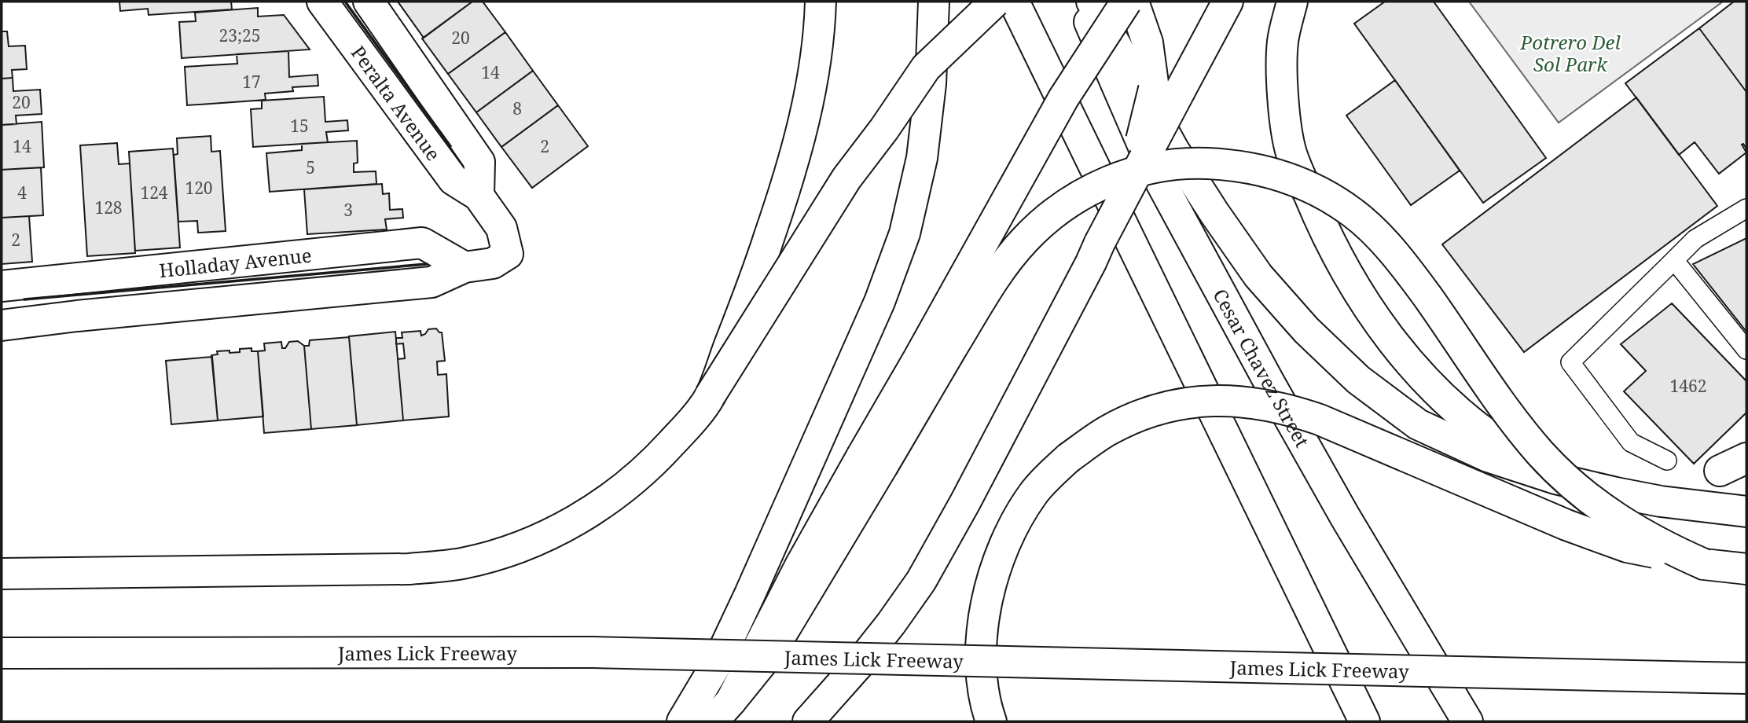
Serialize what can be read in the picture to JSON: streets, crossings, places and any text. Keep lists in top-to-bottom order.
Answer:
{
  "streets": {
    "main road": [
      "Peralta Avenue",
      "Holladay Avenue",
      "Cesar Chavez Street",
      "James Lick Freeway"
    ]
  },
  "crossings": [
    ["Peralta Avenue", "Holladay Avenue"]
  ],
  "parks": ["Potrero Del Sol Park"],
  "house_numbers": [
    "23;25",
    "20",
    "14",
    "17",
    "20",
    "8",
    "15",
    "14",
    "2",
    "5",
    "120",
    "4",
    "124",
    "128",
    "3",
    "2",
    "1462"
  ]
}
